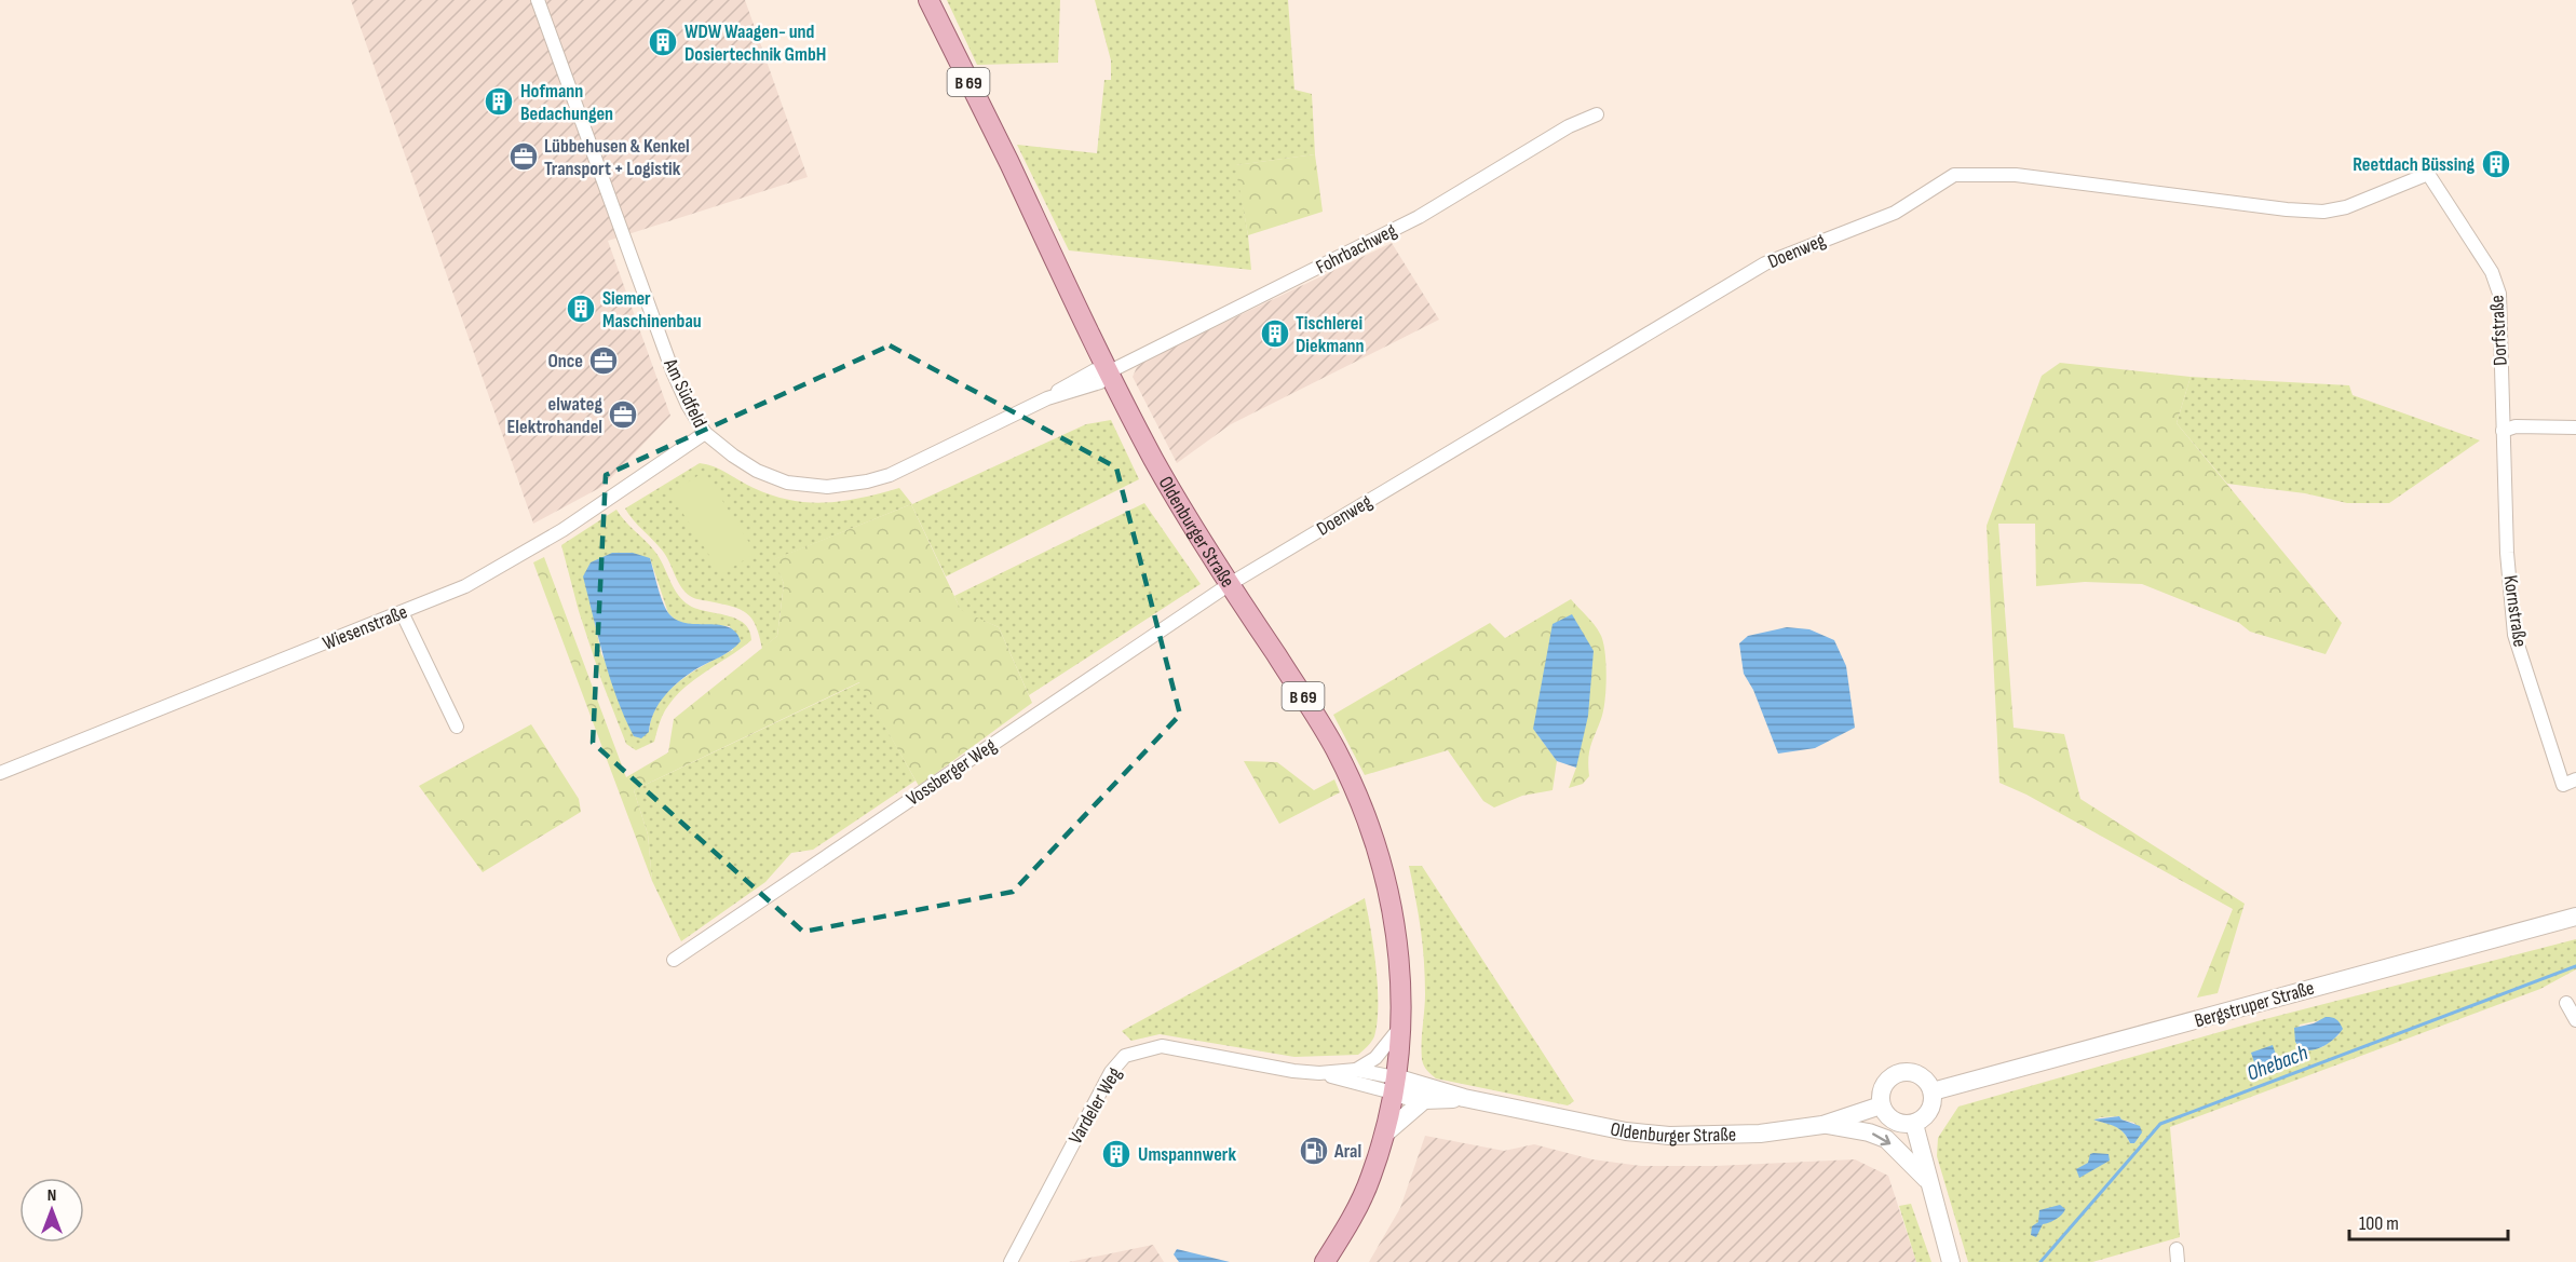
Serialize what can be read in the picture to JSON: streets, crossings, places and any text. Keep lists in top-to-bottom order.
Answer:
{
  "streets": {
    "main road": ["B 69", "Oldenburger Straße", "Bergstruper Straße"],
    "street": [
      "Fohrbachweg",
      "Doenweg",
      "Dorfstraße",
      "Am Südfeld",
      "Kornstraße",
      "Wiesenstraße",
      "Vossberger Weg",
      "Vardeler Weg"
    ]
  },
  "crossings": [
    ["B 69", "Oldenburger Straße"],
    ["B 69", "Vardeler Weg"],
    ["Fohrbachweg", "Am Südfeld"],
    ["Fohrbachweg", "Oldenburger Straße"],
    ["Doenweg", "Dorfstraße"],
    ["Doenweg", "Oldenburger Straße"],
    ["Doenweg", "Vossberger Weg"],
    ["Dorfstraße", "Kornstraße"],
    ["Am Südfeld", "Oldenburger Straße"],
    ["Am Südfeld", "Wiesenstraße"],
    ["Oldenburger Straße", "Vossberger Weg"],
    ["Oldenburger Straße", "Bergstruper Straße"],
    ["Oldenburger Straße", "Vardeler Weg"]
  ],
  "water": ["Ohebach"],
  "places": {
    "building": [
      "WDW Waagen- und Dosiertechnik GmbH",
      "Hofmann Bedachungen",
      "Reetdach Büssing",
      "Siemer Maschinenbau",
      "Tischlerei Diekmann",
      "Umspannwerk"
    ],
    "office": ["Lübbehusen & Kenkel Transport + Logistik", "Once", "elwateg Elektrohandel"],
    "fuel station": ["Aral"]
  },
  "scale_bar": "100 m",
  "north": "top"
}
